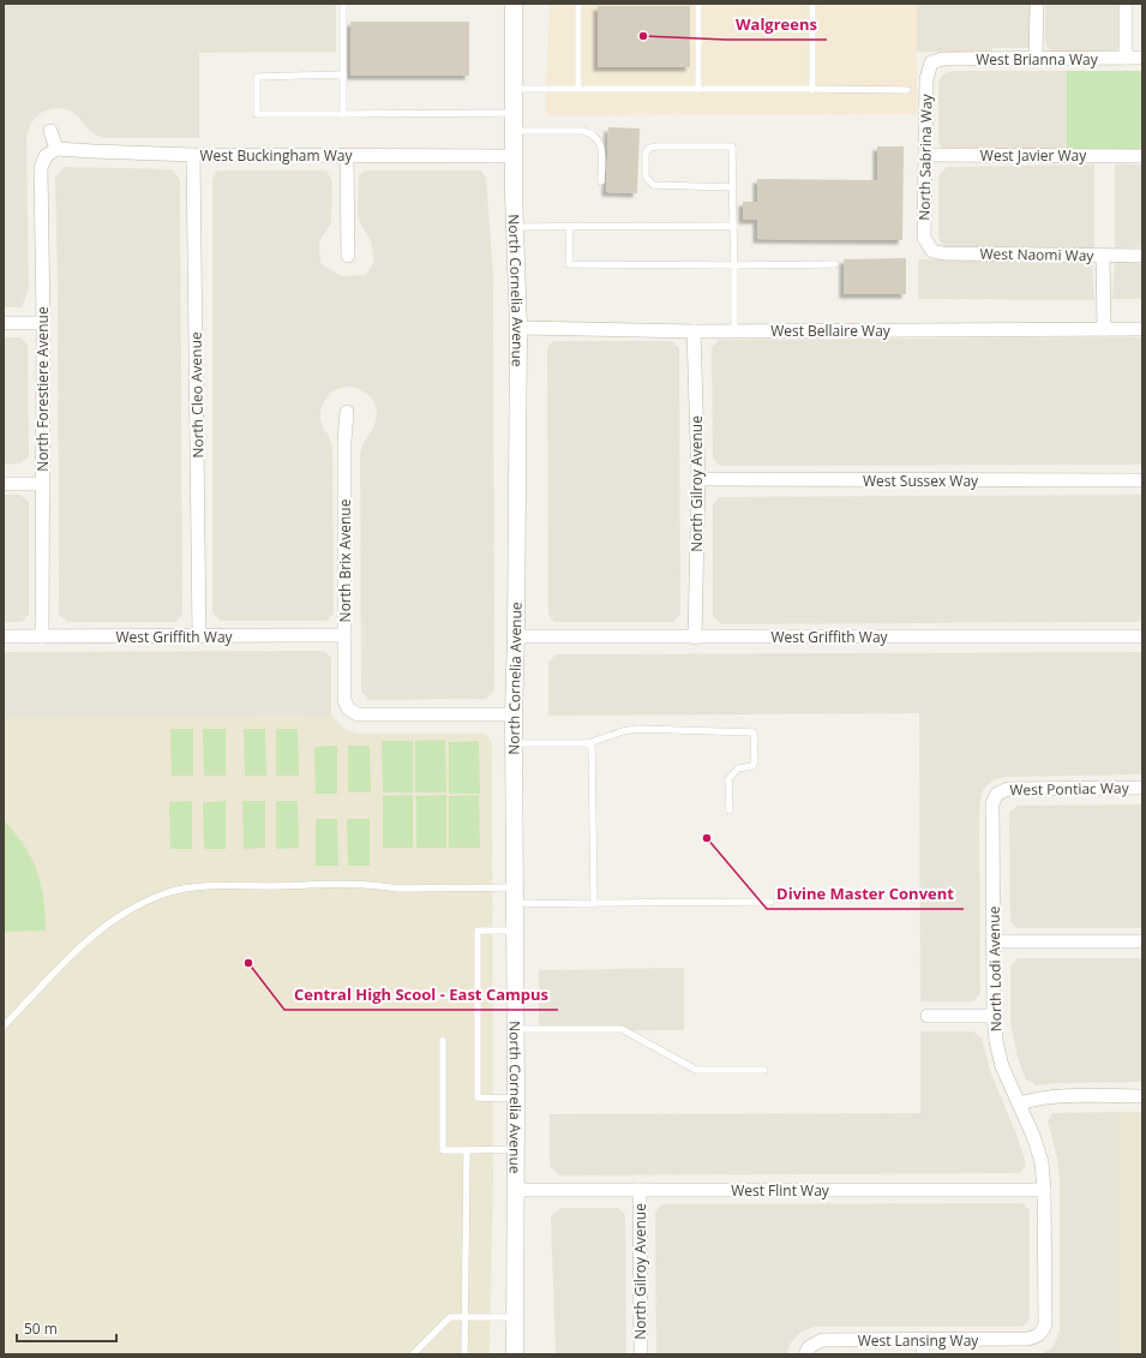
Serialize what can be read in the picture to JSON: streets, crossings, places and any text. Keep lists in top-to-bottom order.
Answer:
{
  "streets": {
    "street": [
      "West Brianna Way",
      "West Buckingham Way",
      "West Javier Way",
      "North Sabrina Way",
      "West Naomi Way",
      "North Cornelia Avenue",
      "West Bellaire Way",
      "North Forestiere Avenue",
      "North Cleo Avenue",
      "West Sussex Way",
      "North Gilroy Avenue",
      "North Brix Avenue",
      "West Griffith Way",
      "West Pontiac Way",
      "North Lodi Avenue",
      "West Flint Way",
      "West Lansing Way"
    ]
  },
  "crossings": [
    ["West Brianna Way", "North Sabrina Way"],
    ["West Buckingham Way", "North Cornelia Avenue"],
    ["West Buckingham Way", "North Forestiere Avenue"],
    ["West Buckingham Way", "North Cleo Avenue"],
    ["West Javier Way", "North Sabrina Way"],
    ["North Sabrina Way", "West Naomi Way"],
    ["North Cornelia Avenue", "West Bellaire Way"],
    ["North Cornelia Avenue", "North Brix Avenue"],
    ["North Cornelia Avenue", "West Griffith Way"],
    ["North Cornelia Avenue", "West Flint Way"],
    ["West Bellaire Way", "North Gilroy Avenue"],
    ["North Forestiere Avenue", "West Griffith Way"],
    ["North Cleo Avenue", "West Griffith Way"],
    ["West Sussex Way", "North Gilroy Avenue"],
    ["North Gilroy Avenue", "West Griffith Way"],
    ["North Gilroy Avenue", "West Flint Way"],
    ["North Brix Avenue", "West Griffith Way"],
    ["West Pontiac Way", "North Lodi Avenue"],
    ["North Lodi Avenue", "West Flint Way"],
    ["North Lodi Avenue", "West Lansing Way"]
  ],
  "places": ["Walgreens", "Divine Master Convent", "Central High Scool - East Campus"],
  "scale_bar": "50 m"
}
